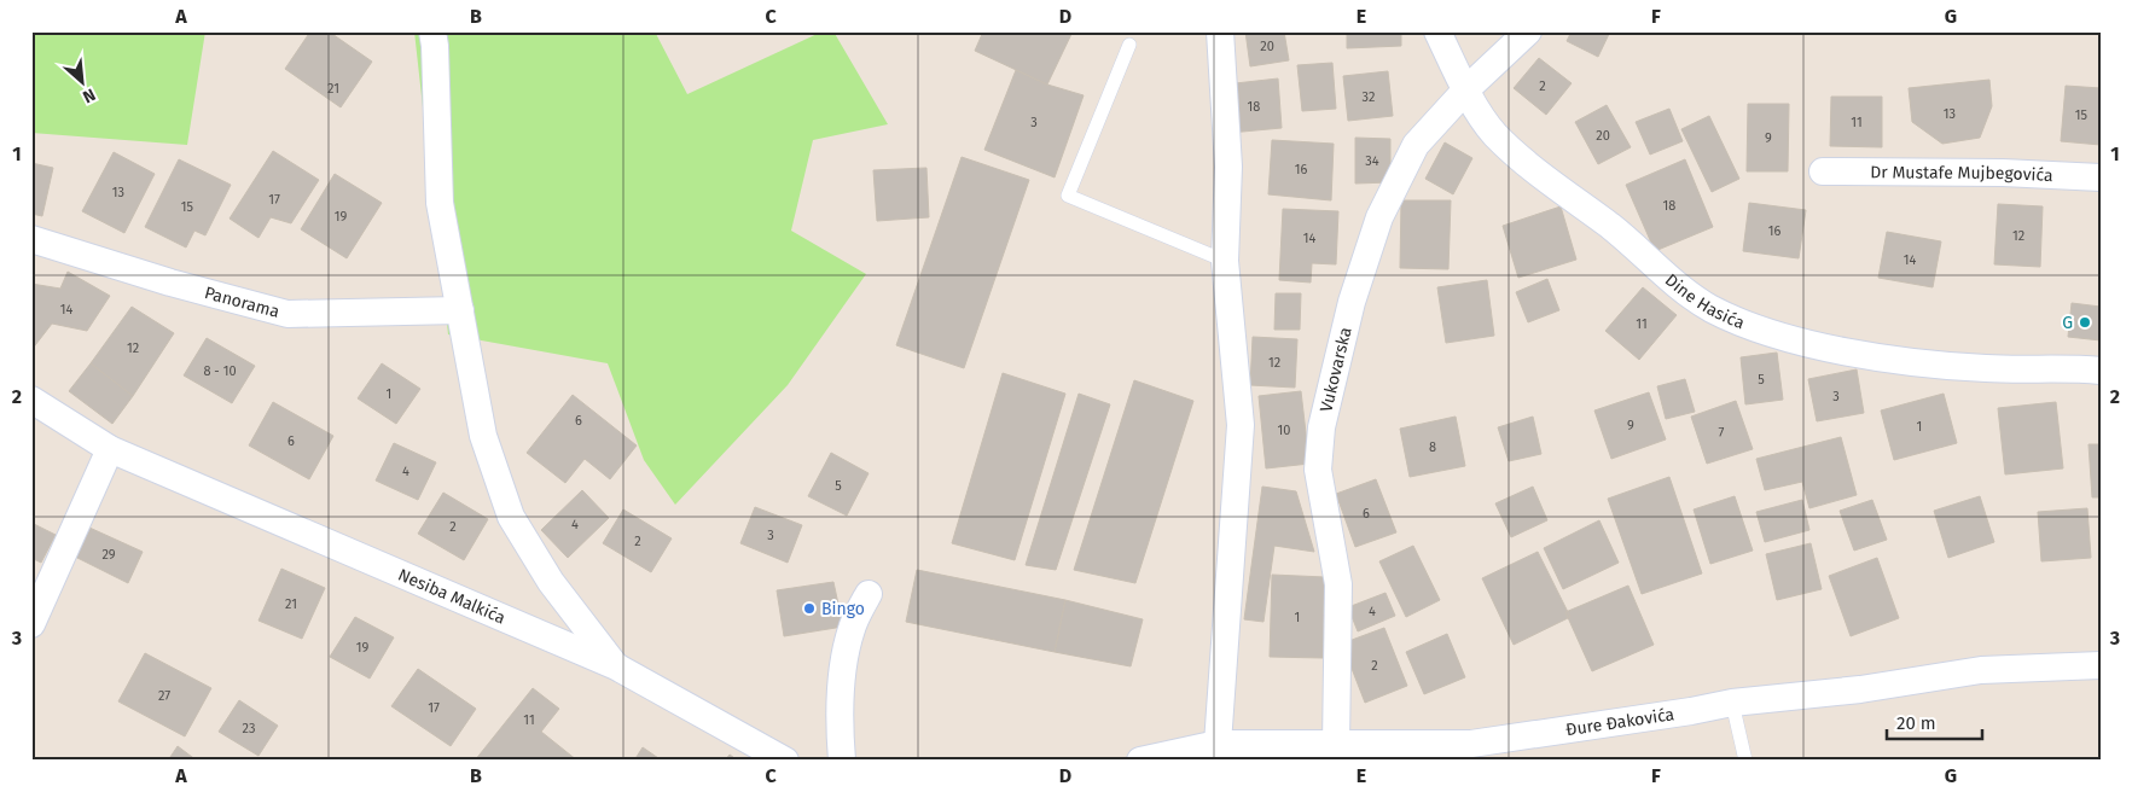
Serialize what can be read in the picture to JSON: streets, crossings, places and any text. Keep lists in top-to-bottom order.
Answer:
{
  "streets": {
    "street": [
      "Dr Mustafe Mujbegovića",
      "Dine Hasića",
      "Panorama",
      "Vukovarska",
      "Nesiba Malkića",
      "Đure Đakovića"
    ]
  },
  "crossings": [
    ["Dine Hasića", "Vukovarska"],
    ["Vukovarska", "Đure Đakovića"]
  ],
  "places": ["G", "Bingo"],
  "house_numbers": [
    "20",
    "2",
    "21",
    "32",
    "18",
    "13",
    "15",
    "3",
    "11",
    "20",
    "9",
    "34",
    "16",
    "13",
    "17",
    "18",
    "15",
    "19",
    "16",
    "12",
    "14",
    "14",
    "14",
    "11",
    "12",
    "12",
    "8 - 10",
    "5",
    "1",
    "3",
    "6",
    "9",
    "1",
    "10",
    "7",
    "6",
    "8",
    "4",
    "5",
    "6",
    "4",
    "2",
    "3",
    "2",
    "29",
    "21",
    "4",
    "1",
    "19",
    "2",
    "27",
    "17",
    "11",
    "23"
  ],
  "scale_bar": "20 m",
  "north": "bottom right",
  "grid": {
    "columns": [
      "A",
      "B",
      "C",
      "D",
      "E",
      "F",
      "G"
    ],
    "rows": ["1", "2", "3"]
  }
}
